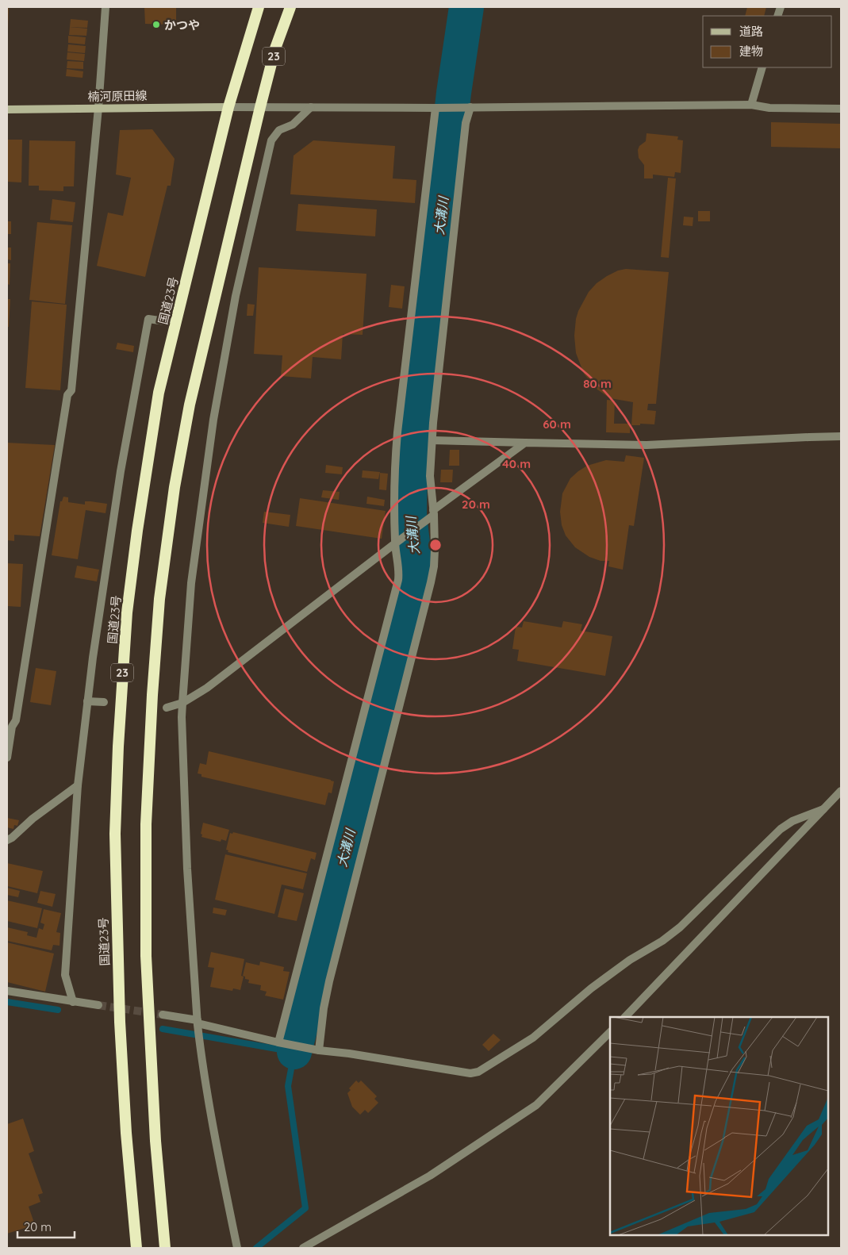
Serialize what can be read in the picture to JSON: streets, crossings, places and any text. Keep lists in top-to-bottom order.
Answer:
{
  "streets": {
    "highway": ["23", "国道23号"],
    "main road": ["楠河原田線"]
  },
  "crossings": [
    ["楠河原田線", "国道23号"]
  ],
  "water": ["大溝川"],
  "places": ["かつや"],
  "legend": ["道路", "建物"],
  "scale_bar": "20 m",
  "rings": [
    "80 m",
    "60 m",
    "40 m",
    "20 m"
  ]
}
